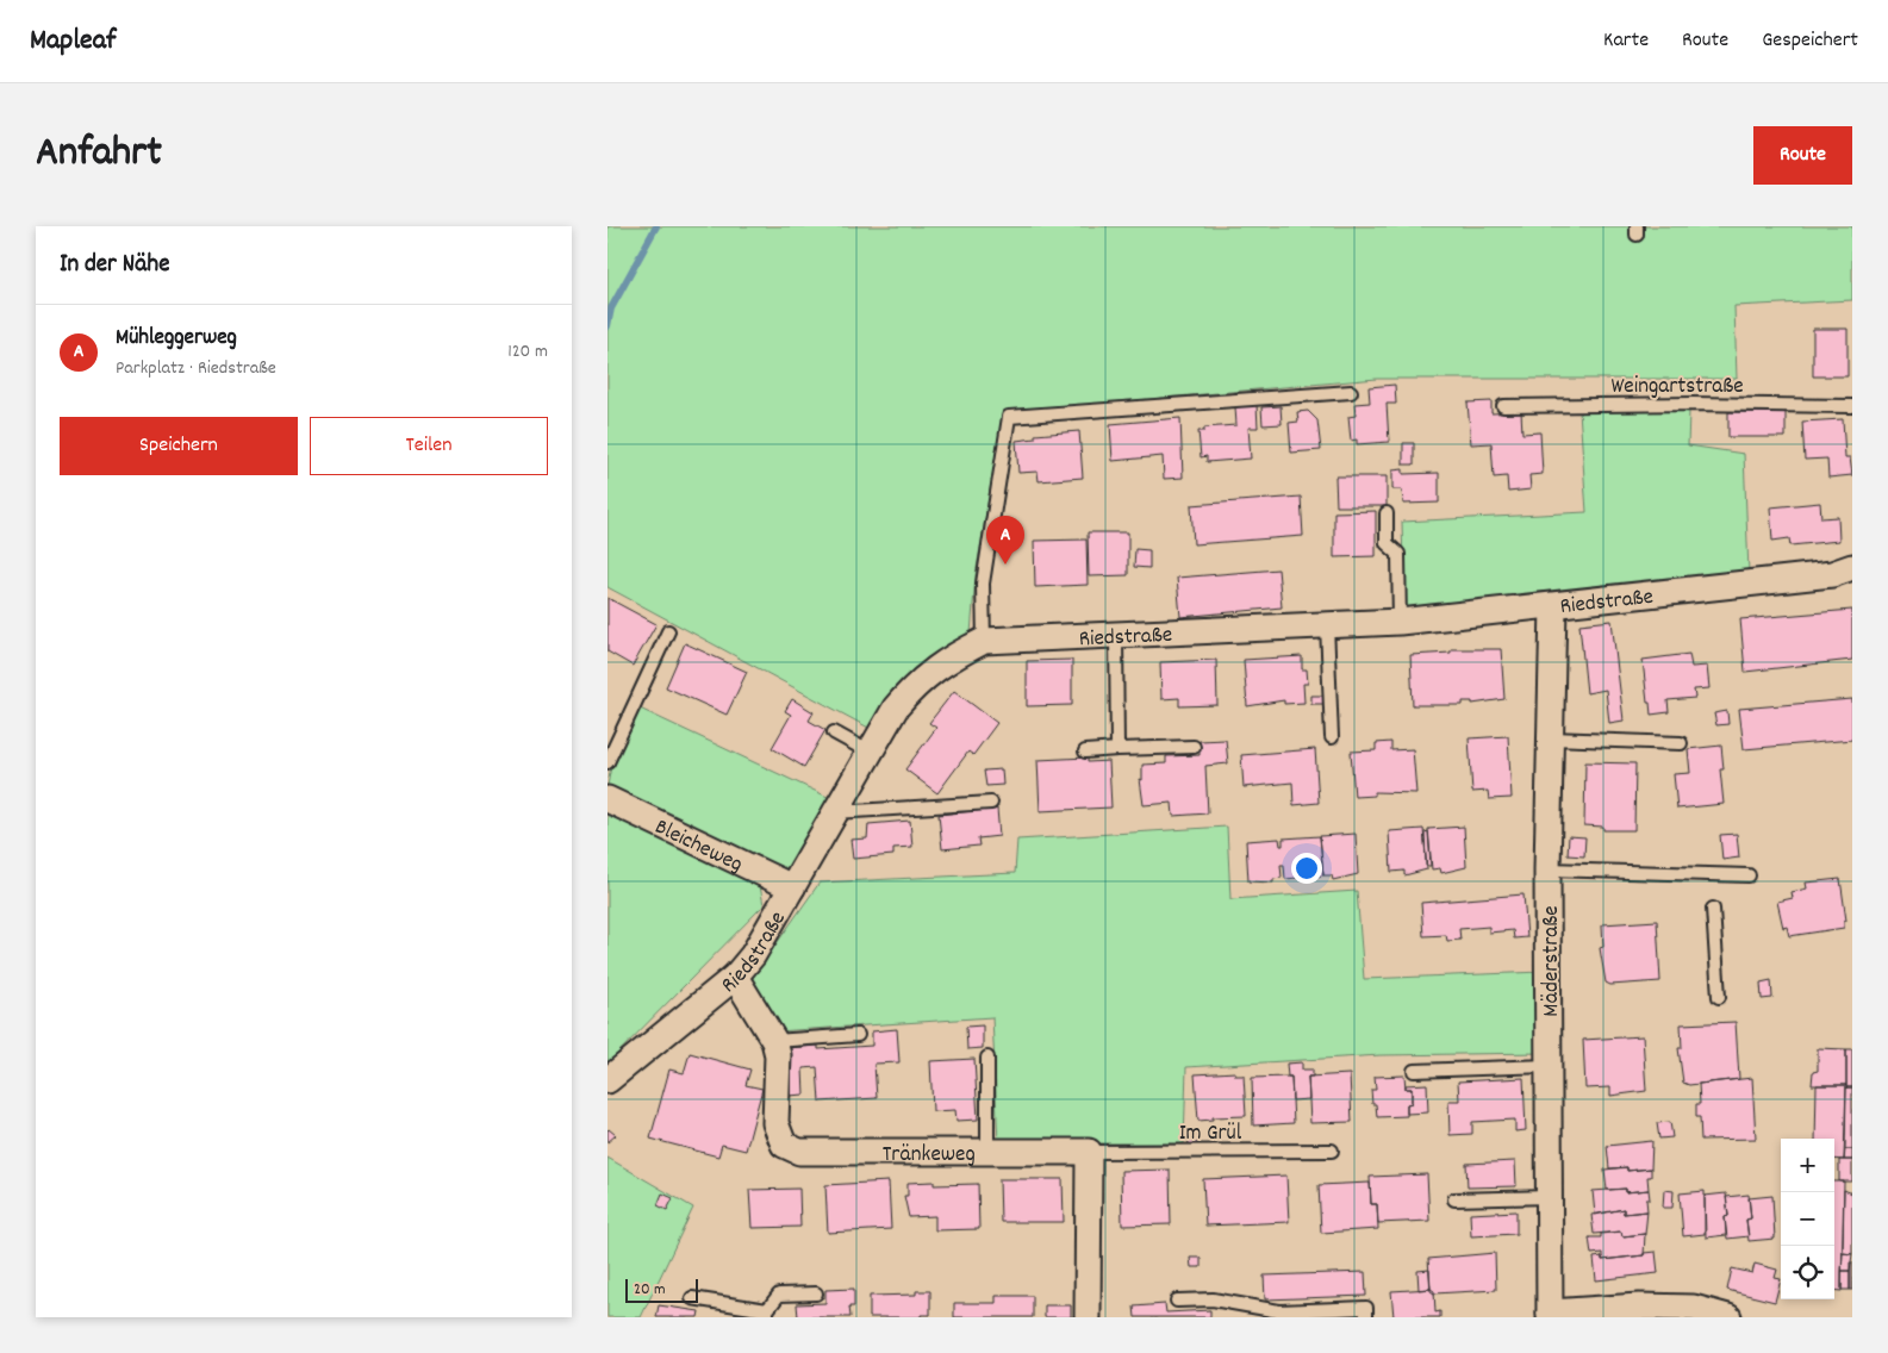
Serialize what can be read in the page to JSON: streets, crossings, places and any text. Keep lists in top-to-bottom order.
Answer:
{
  "streets": {
    "street": [
      "Riedstraße",
      "Bleicheweg",
      "Mäderstraße",
      "Tränkeweg"
    ],
    "lane": ["Weingartstraße", "Im Grül"]
  },
  "crossings": [
    ["Riedstraße", "Bleicheweg"],
    ["Riedstraße", "Mäderstraße"],
    ["Riedstraße", "Tränkeweg"],
    ["Im Grül", "Tränkeweg"]
  ],
  "scale_bar": "20 m",
  "page": {
    "header": "Mapleaf",
    "nav": ["Karte", "Route", "Gespeichert"],
    "title": "Anfahrt",
    "buttons": [
      "Route",
      ["Speichern", "Teilen"]
    ],
    "heading": "In der Nähe",
    "list": [
      {
        "mark": "A",
        "name": "Mühleggerweg",
        "note": "Parkplatz · Riedstraße",
        "value": "120 m"
      }
    ],
    "pins": "A",
    "map_buttons": ["+", "−"],
    "scale": "20 m"
  }
}
